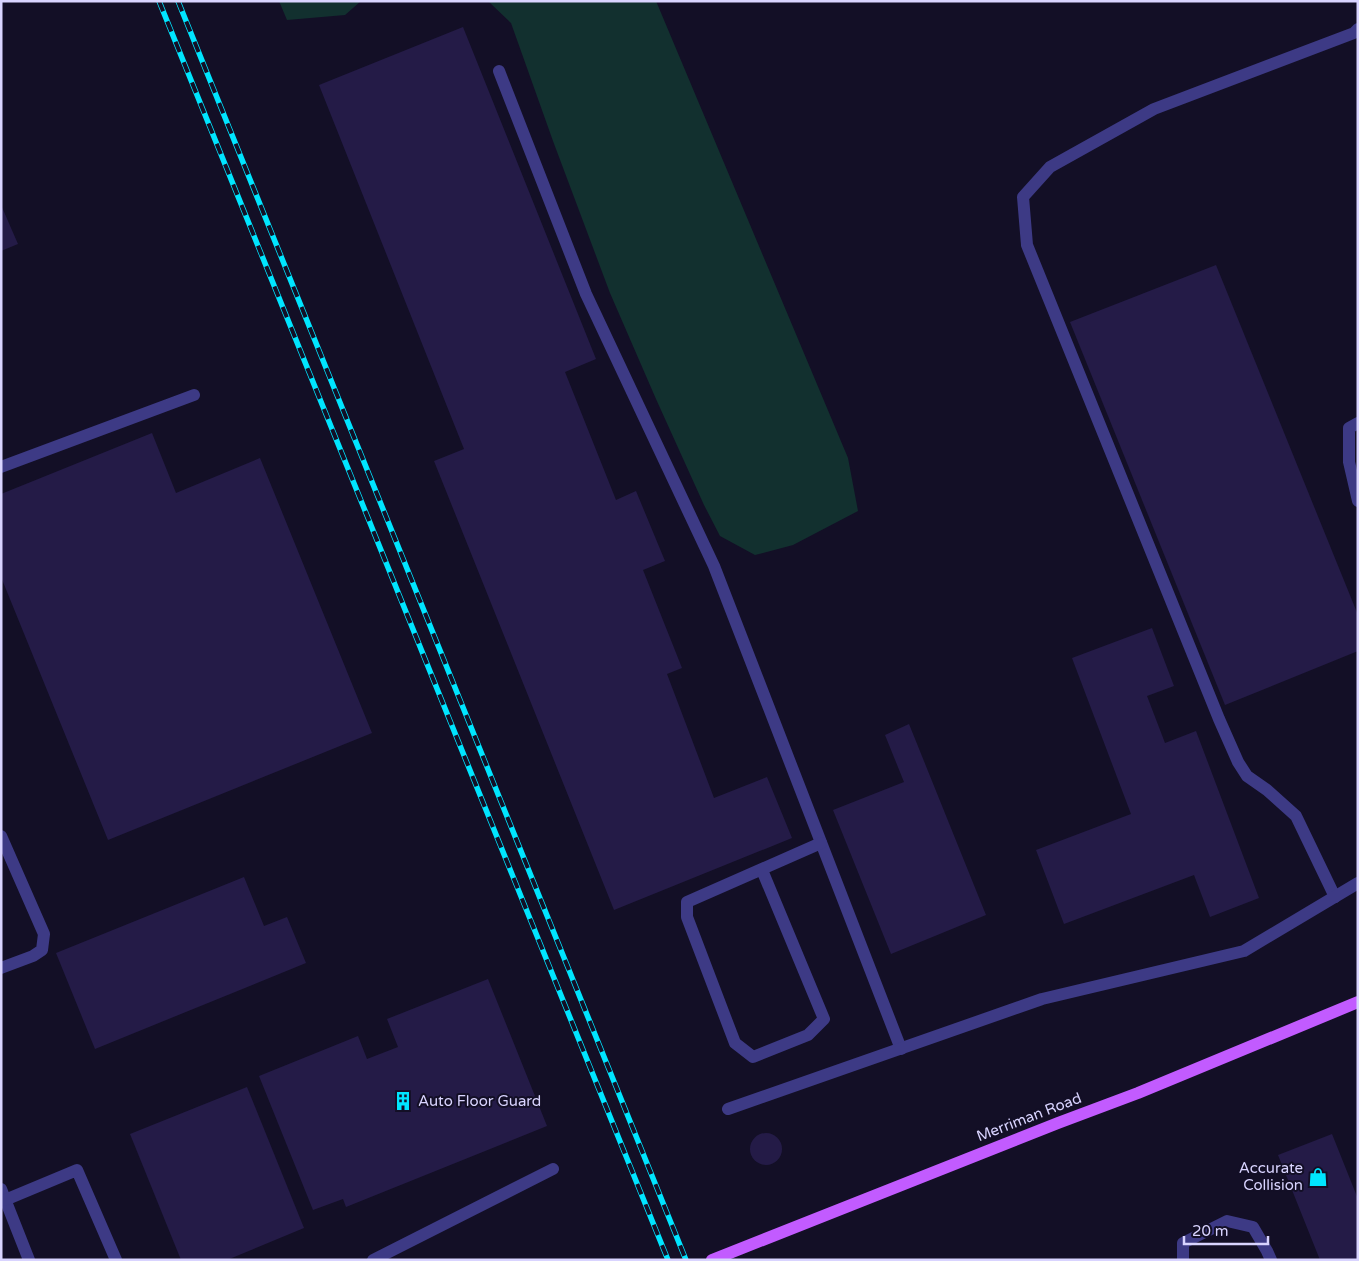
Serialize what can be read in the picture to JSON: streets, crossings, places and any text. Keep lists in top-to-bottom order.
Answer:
{
  "streets": {
    "main road": ["Merriman Road"]
  },
  "places": {
    "building": ["Auto Floor Guard"],
    "shop": ["Accurate Collision"]
  },
  "scale_bar": "20 m"
}
